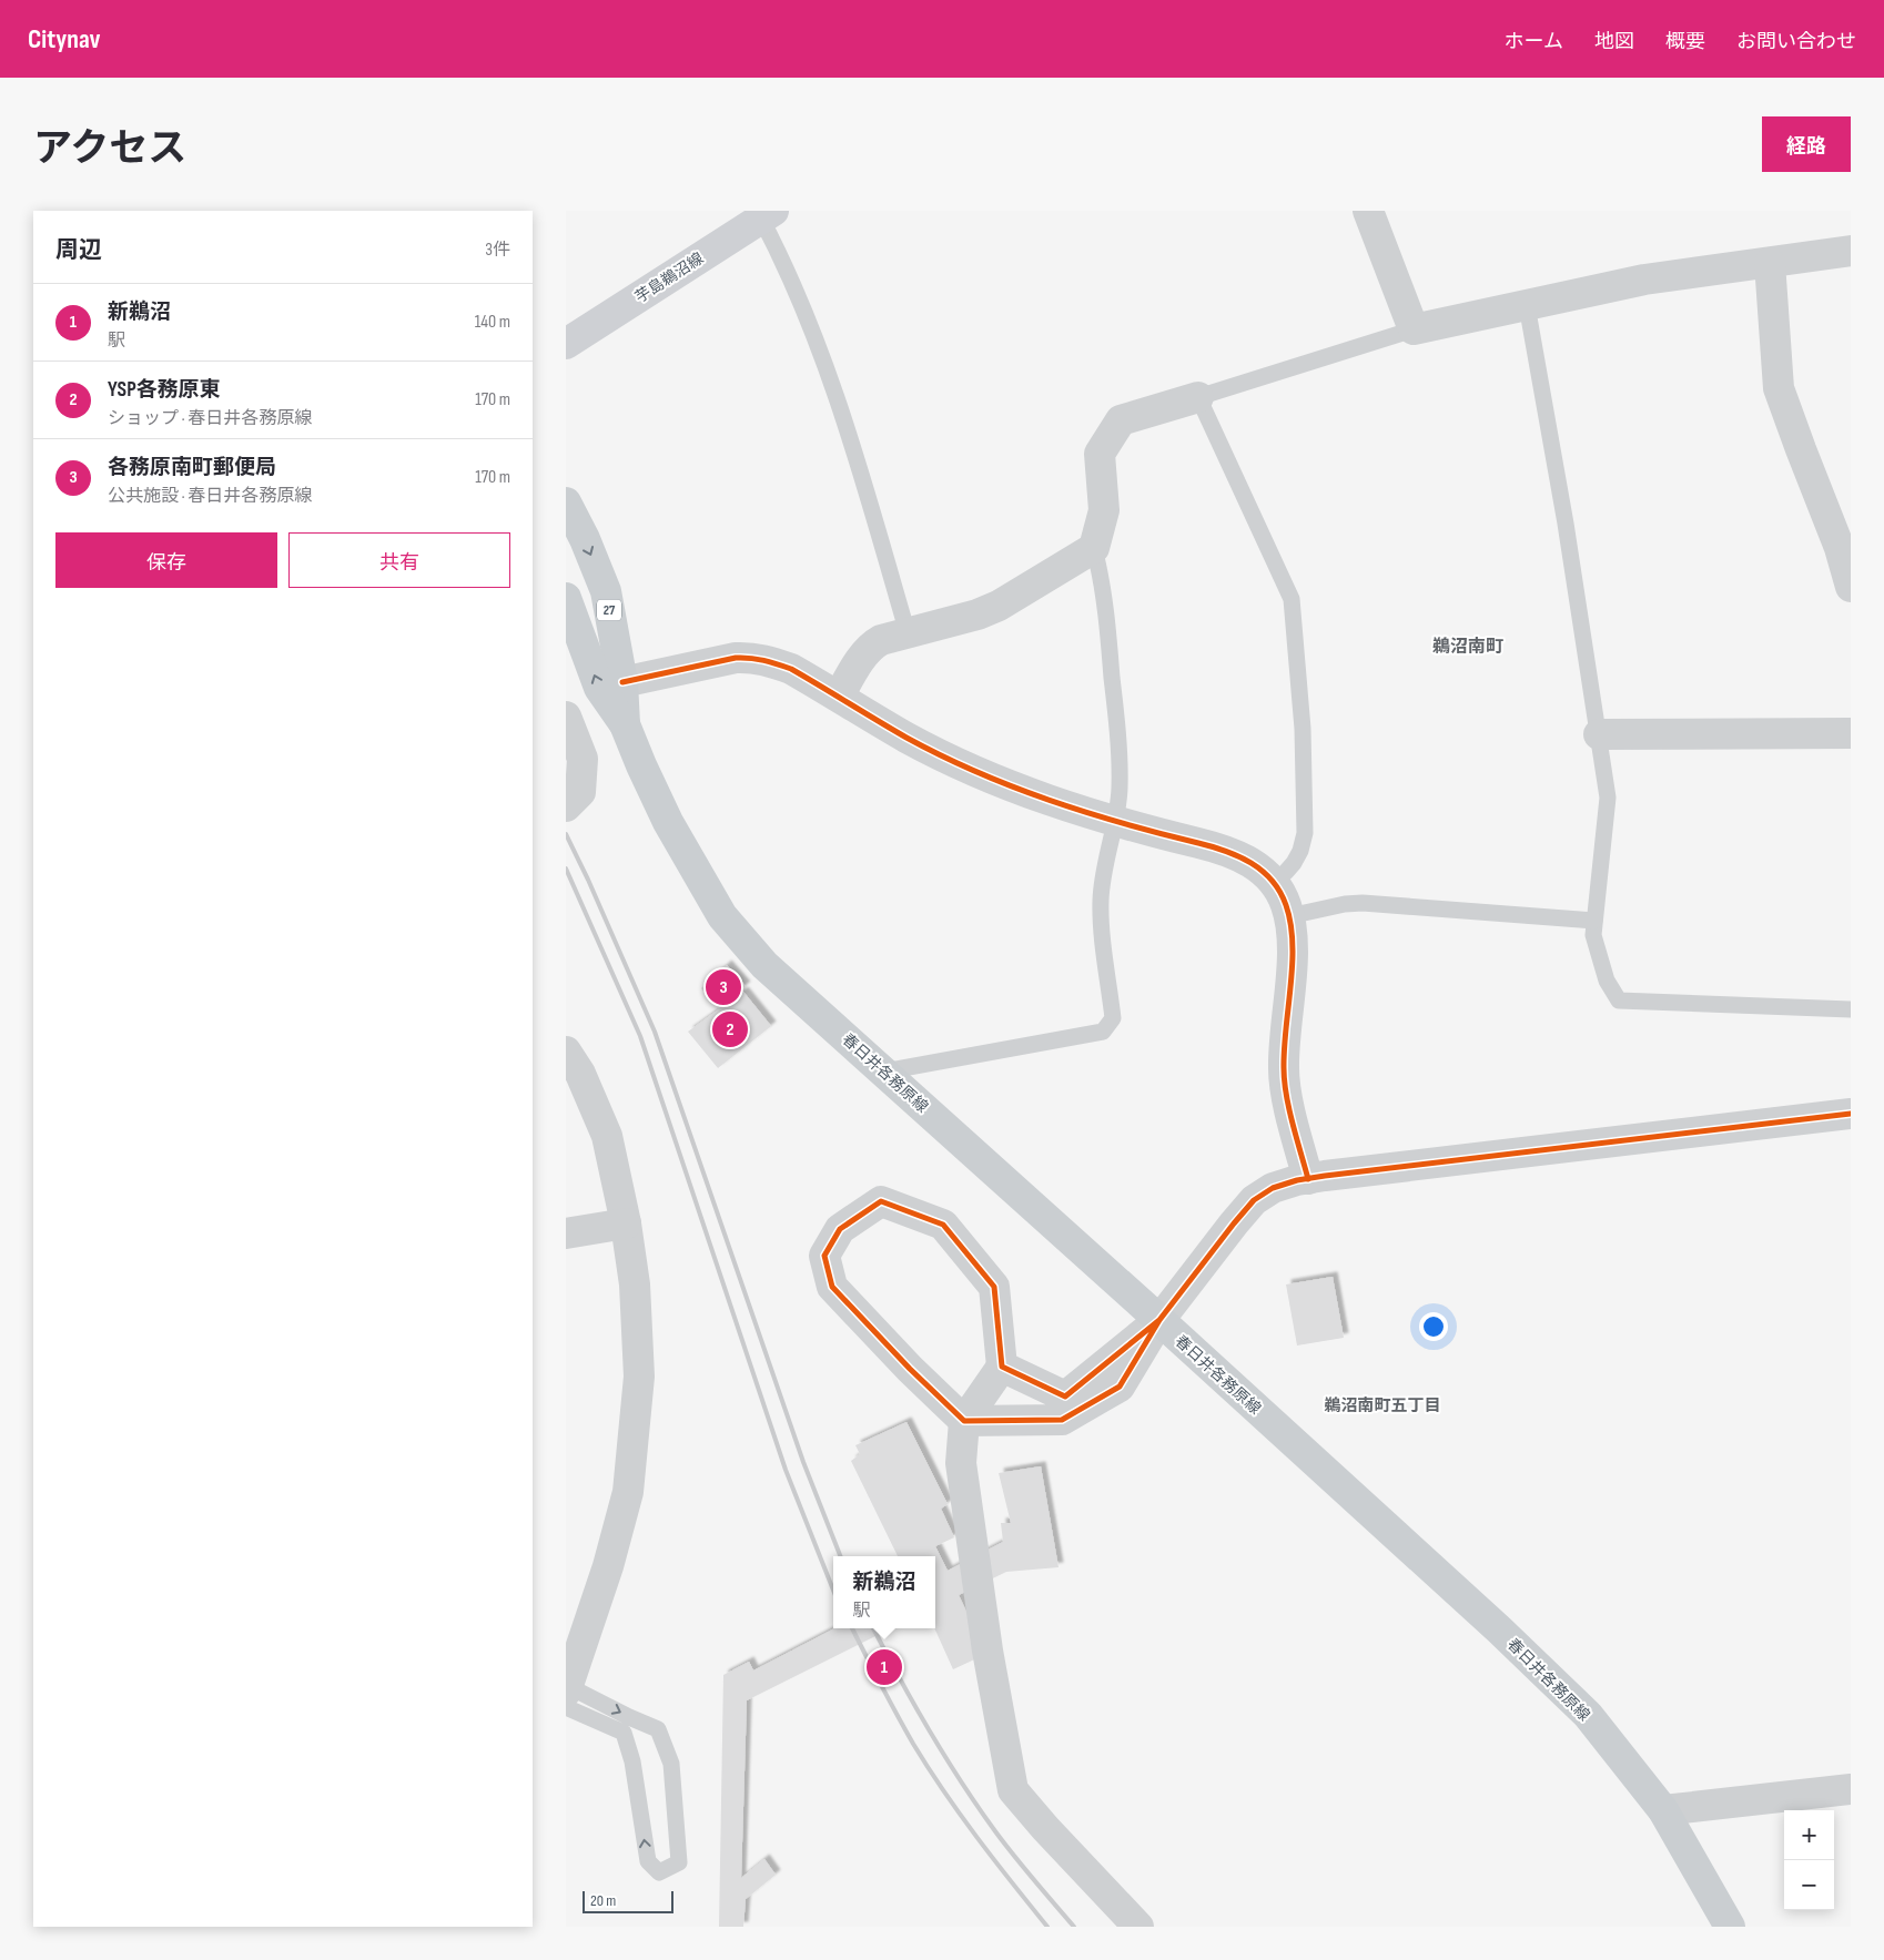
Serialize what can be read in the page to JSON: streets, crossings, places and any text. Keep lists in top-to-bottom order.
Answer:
{
  "streets": {
    "main road": ["芋島鵜沼線", "27", "春日井各務原線"]
  },
  "districts": ["鵜沼南町", "鵜沼南町五丁目"],
  "scale_bar": "20 m",
  "page": {
    "header": "Citynav",
    "nav": [
      "ホーム",
      "地図",
      "概要",
      "お問い合わせ"
    ],
    "title": "アクセス",
    "buttons": [
      "経路",
      ["保存", "共有"]
    ],
    "heading": ["周辺", "3件"],
    "list": [
      {
        "mark": "1",
        "name": "新鵜沼",
        "note": "駅",
        "value": "140 m"
      },
      {
        "mark": "2",
        "name": "YSP各務原東",
        "note": "ショップ · 春日井各務原線",
        "value": "170 m"
      },
      {
        "mark": "3",
        "name": "各務原南町郵便局",
        "note": "公共施設 · 春日井各務原線",
        "value": "170 m"
      }
    ],
    "pins": ["3", "2", "1"],
    "popup": ["新鵜沼", "駅"],
    "map_buttons": ["+", "−"],
    "scale": "20 m"
  }
}
